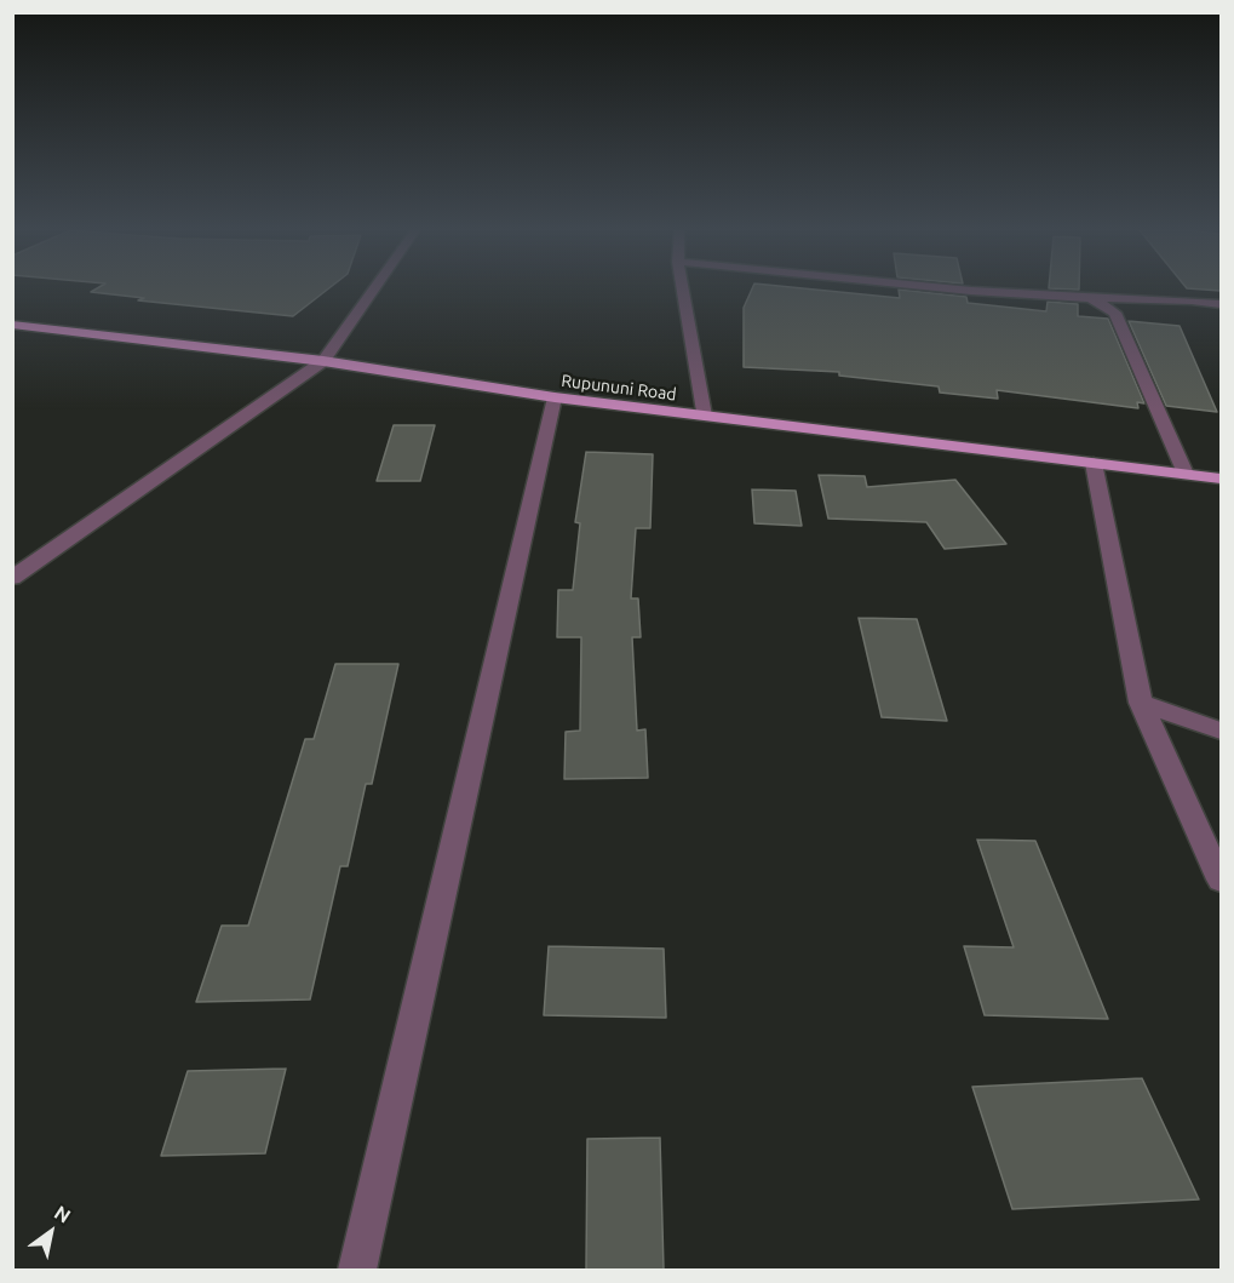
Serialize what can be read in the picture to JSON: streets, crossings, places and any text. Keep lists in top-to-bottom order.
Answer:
{
  "streets": {
    "main road": ["Rupununi Road"]
  },
  "north": "top right"
}
